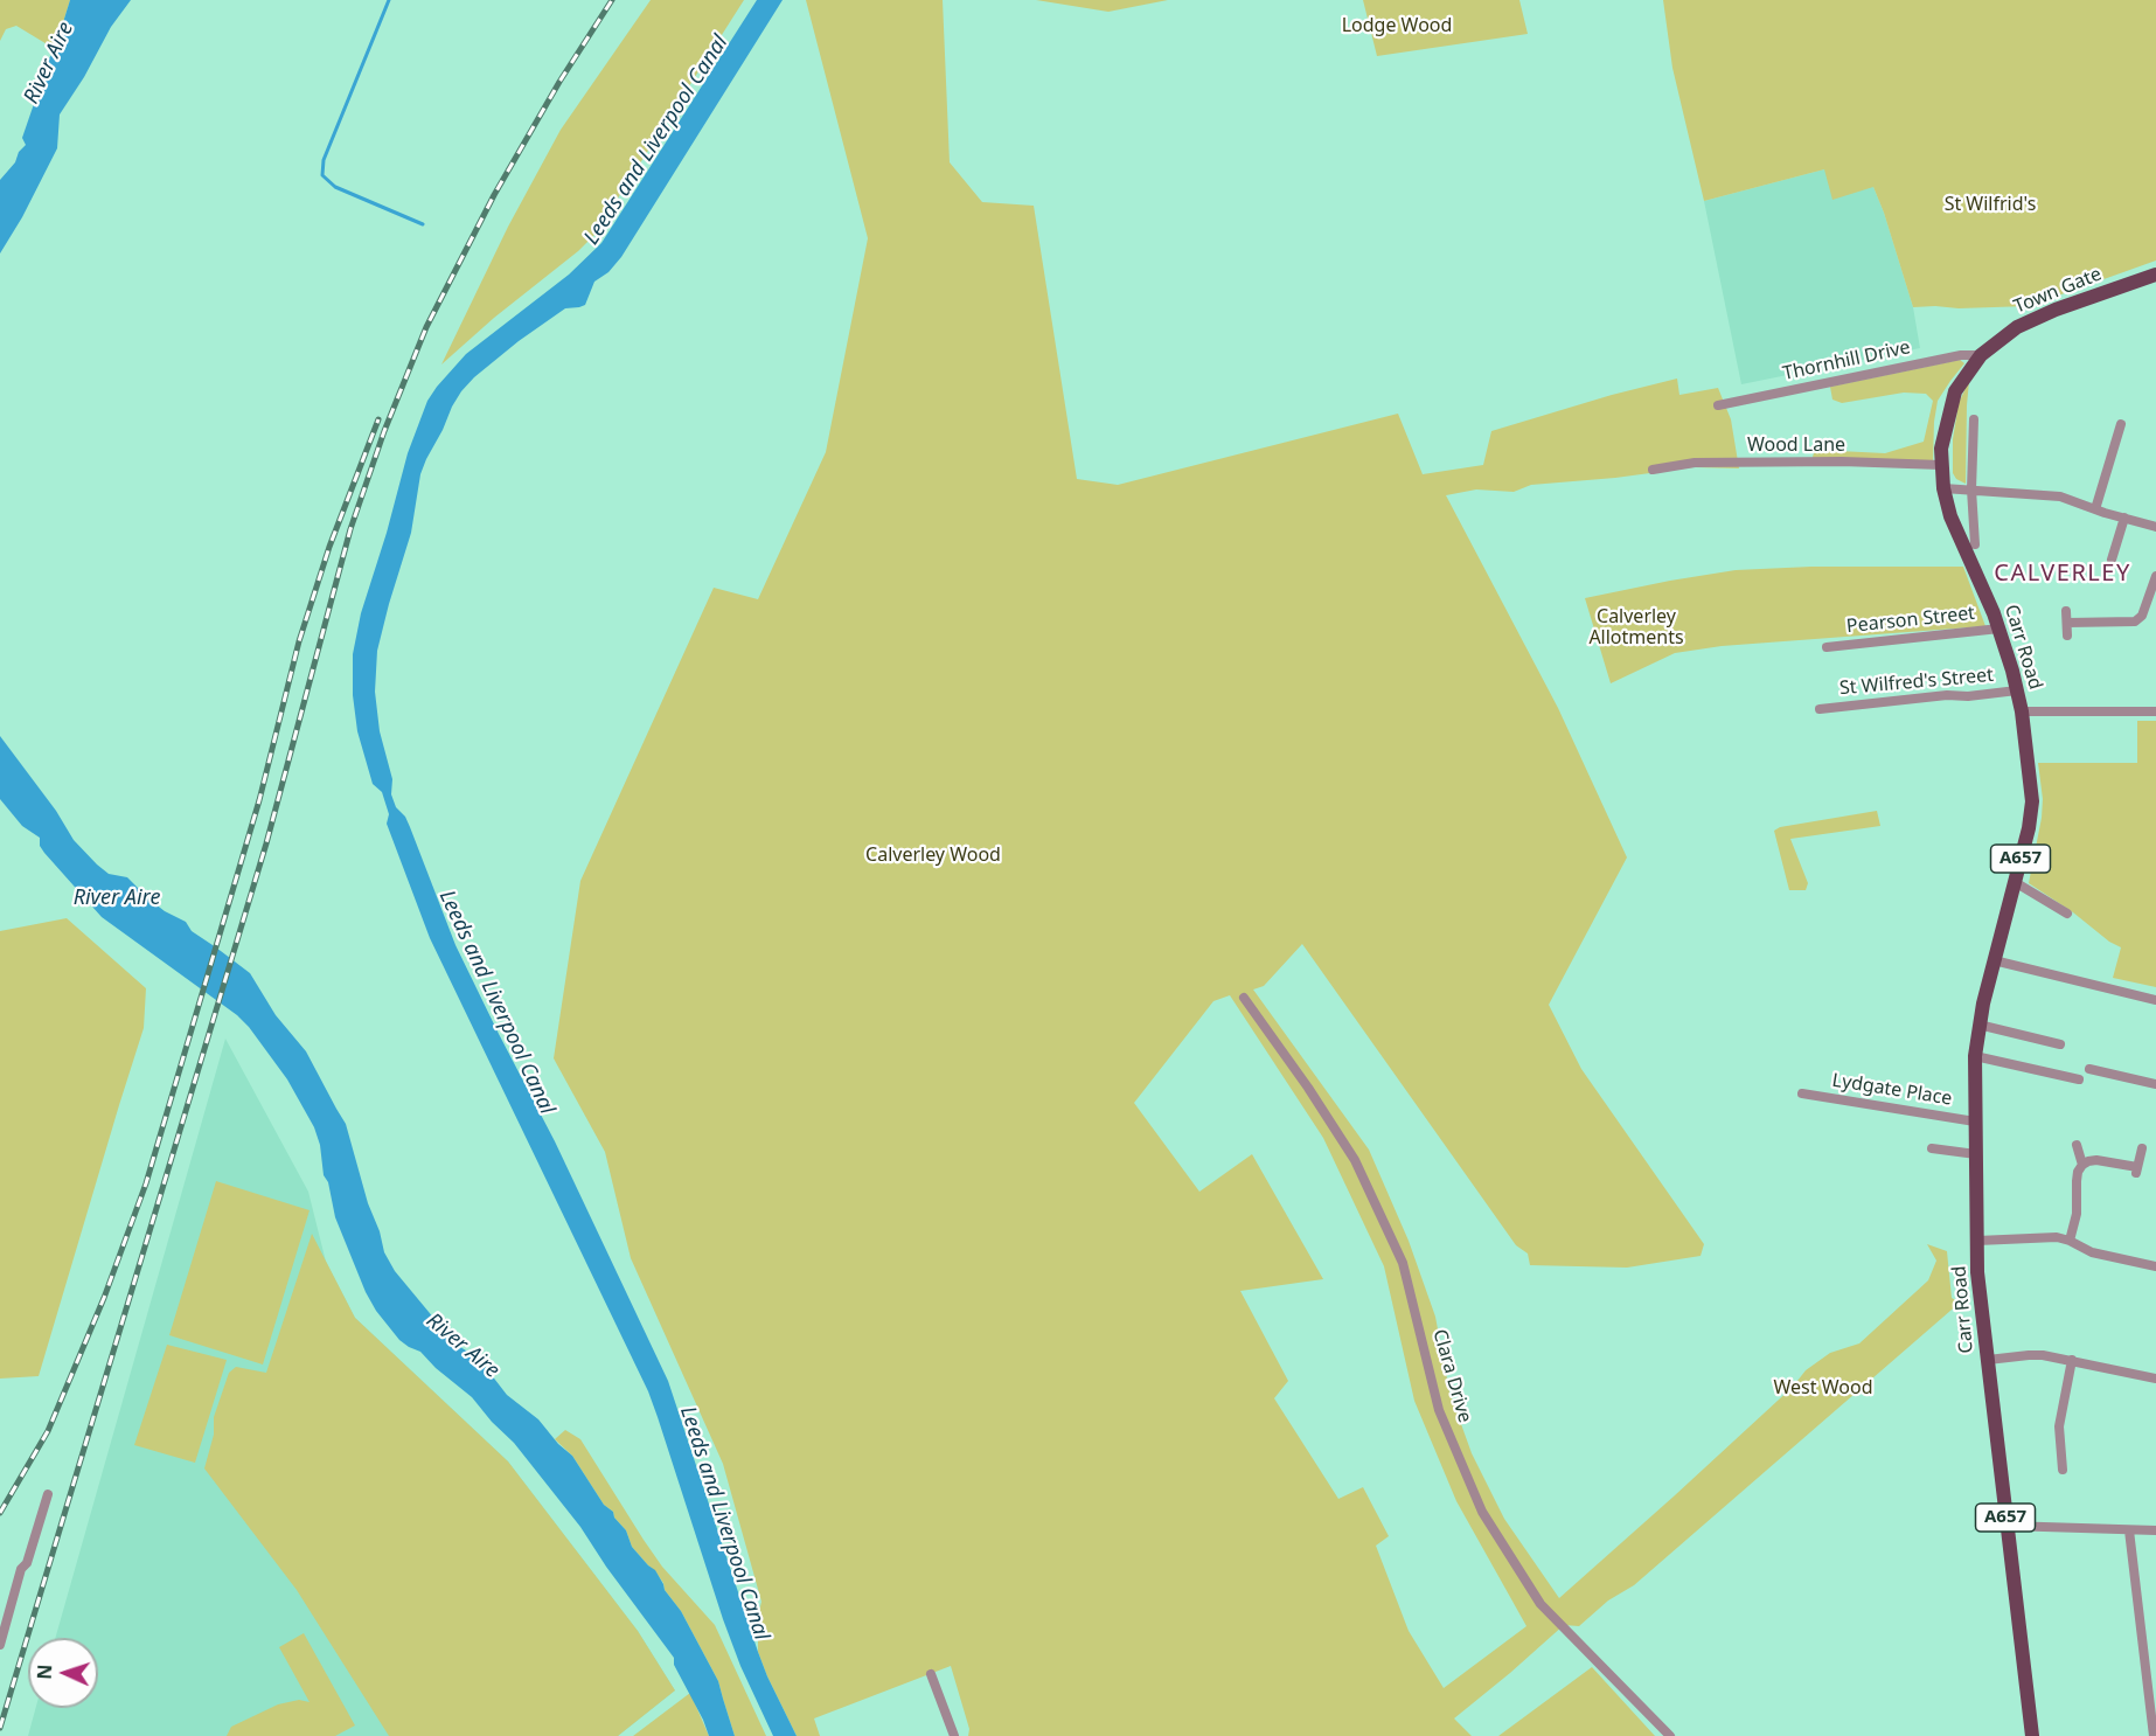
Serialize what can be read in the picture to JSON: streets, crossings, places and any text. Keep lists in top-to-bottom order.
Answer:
{
  "streets": {
    "main road": ["Town Gate", "Carr Road", "A657"],
    "street": [
      "Thornhill Drive",
      "Wood Lane",
      "Pearson Street",
      "St Wilfred's Street",
      "Lydgate Place",
      "Clara Drive"
    ]
  },
  "crossings": [
    ["Town Gate", "Thornhill Drive"],
    ["Town Gate", "Carr Road"],
    ["Wood Lane", "Carr Road"],
    ["Pearson Street", "Carr Road"],
    ["Carr Road", "St Wilfred's Street"],
    ["Carr Road", "Lydgate Place"]
  ],
  "districts": ["CALVERLEY"],
  "water": ["River Aire", "Leeds and Liverpool Canal"],
  "parks": [
    "Lodge Wood",
    "St Wilfrid's",
    "Calverley Allotments",
    "Calverley Wood",
    "West Wood"
  ],
  "north": "left"
}
